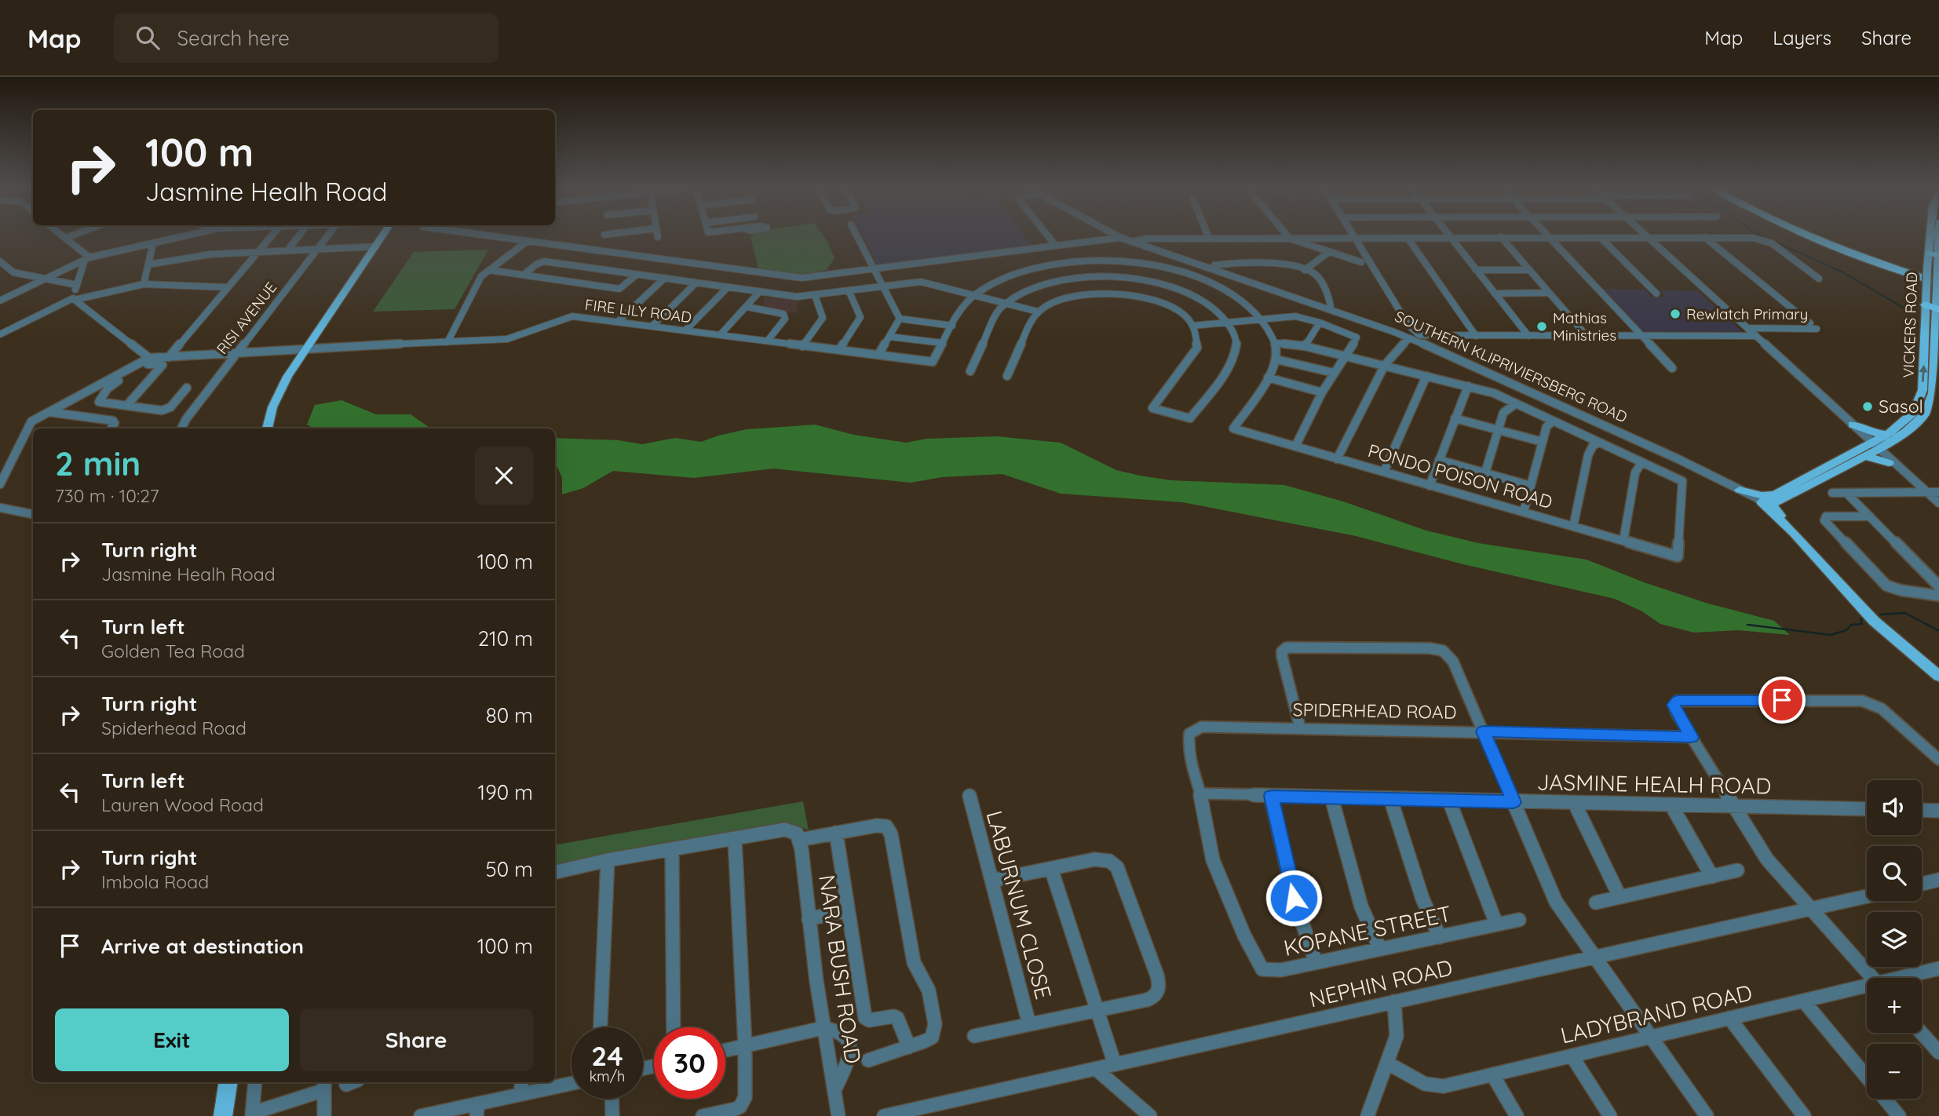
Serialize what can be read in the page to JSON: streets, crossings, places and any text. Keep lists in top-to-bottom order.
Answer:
{
  "streets": {
    "main road": ["VICKERS ROAD"],
    "street": [
      "FIRE LILY ROAD",
      "RISI AVENUE",
      "SOUTHERN KLIPRIVIERSBERG ROAD",
      "PONDO POISON ROAD",
      "SPIDERHEAD ROAD",
      "JASMINE HEALH ROAD",
      "LABURNUM CLOSE",
      "KOPANE STREET",
      "NARA BUSH ROAD",
      "NEPHIN ROAD",
      "LADYBRAND ROAD"
    ]
  },
  "crossings": [
    ["SPIDERHEAD ROAD", "JASMINE HEALH ROAD"],
    ["SPIDERHEAD ROAD", "KOPANE STREET"],
    ["JASMINE HEALH ROAD", "KOPANE STREET"]
  ],
  "places": ["Rewlatch Primary", "Mathias Ministries", "Sasol"],
  "page": {
    "header": "Map",
    "search": "Search here",
    "nav": ["Map", "Layers", "Share"],
    "turn": ["100 m", "Jasmine Healh Road"],
    "heading": ["2 min", "730 m · 10:27"],
    "list": [
      {
        "name": "Turn right",
        "note": "Jasmine Healh Road",
        "value": "100 m"
      },
      {
        "name": "Turn left",
        "note": "Golden Tea Road",
        "value": "210 m"
      },
      {
        "name": "Turn right",
        "note": "Spiderhead Road",
        "value": "80 m"
      },
      {
        "name": "Turn left",
        "note": "Lauren Wood Road",
        "value": "190 m"
      },
      {
        "name": "Turn right",
        "note": "Imbola Road",
        "value": "50 m"
      },
      {
        "name": "Arrive at destination",
        "value": "100 m"
      }
    ],
    "map_buttons": ["+", "−"],
    "buttons": ["Exit", "Share"],
    "speed": "24 km/h",
    "limit": "30"
  }
}
